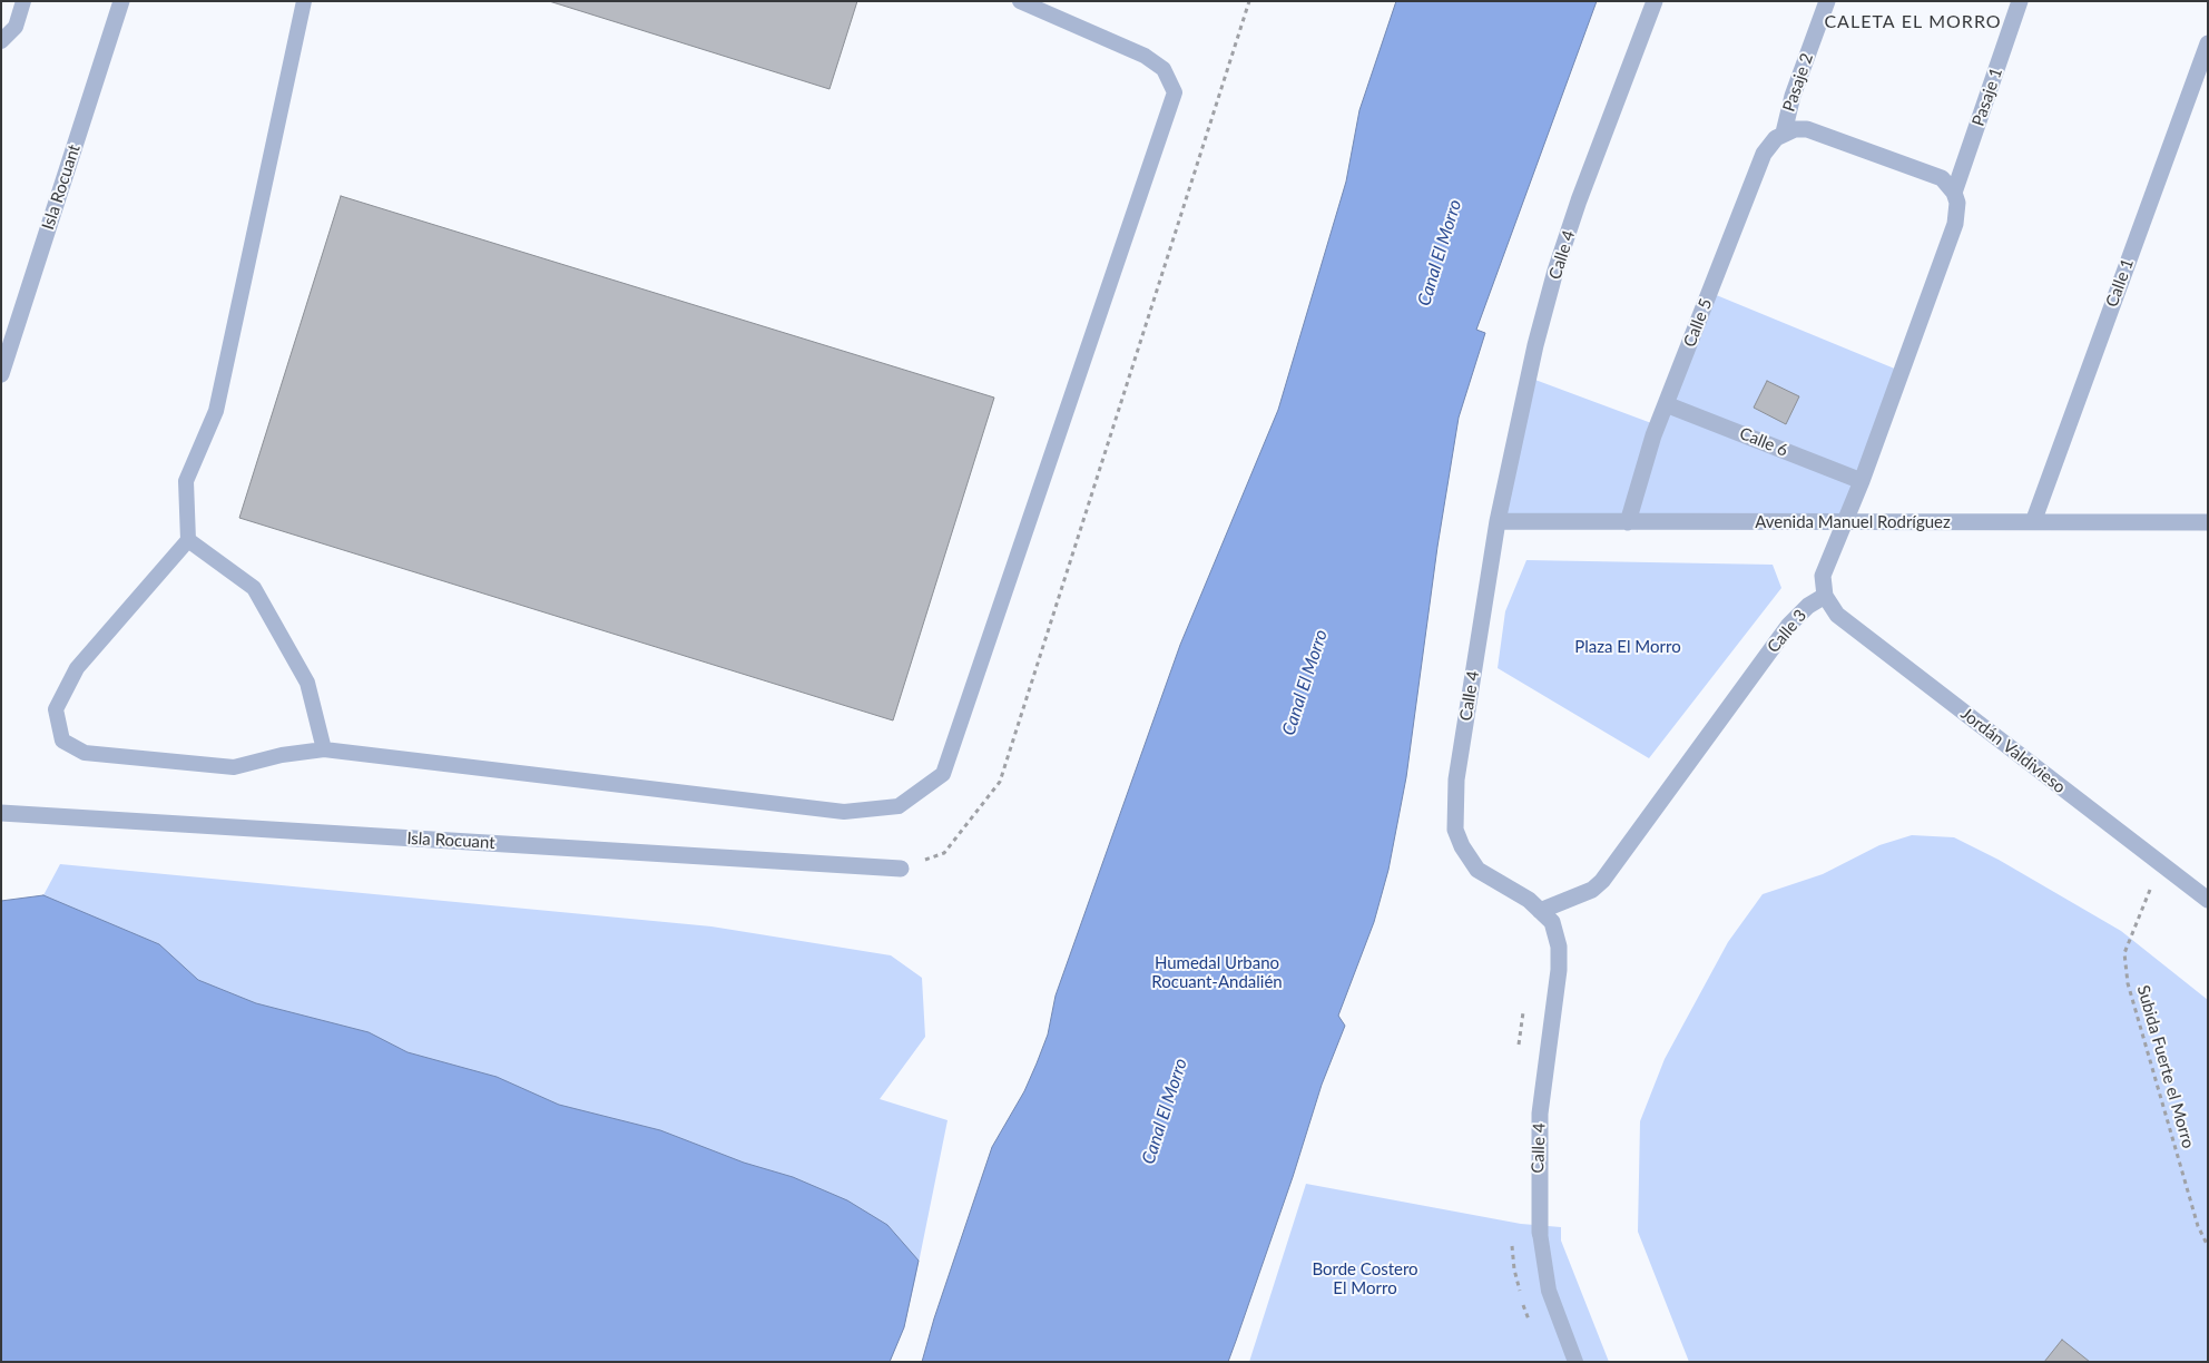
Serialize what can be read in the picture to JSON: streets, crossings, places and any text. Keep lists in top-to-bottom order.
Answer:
{
  "streets": {
    "street": [
      "Pasaje 2",
      "Pasaje 1",
      "Isla Rocuant",
      "Calle 4",
      "Calle 1",
      "Calle 5",
      "Calle 6",
      "Avenida Manuel Rodríguez",
      "Calle 3",
      "Jordán Valdivieso"
    ],
    "path": ["Subida Fuerte el Morro"]
  },
  "crossings": [
    ["Pasaje 2", "Calle 5"],
    ["Calle 4", "Avenida Manuel Rodríguez"],
    ["Calle 4", "Calle 3"],
    ["Calle 1", "Avenida Manuel Rodríguez"],
    ["Calle 5", "Calle 6"],
    ["Calle 5", "Avenida Manuel Rodríguez"],
    ["Calle 3", "Jordán Valdivieso"],
    ["Jordán Valdivieso", "Subida Fuerte el Morro"]
  ],
  "districts": ["CALETA EL MORRO"],
  "water": ["Canal El Morro"],
  "parks": ["Plaza El Morro", "Humedal Urbano Rocuant-Andalién", "Borde Costero El Morro"]
}
